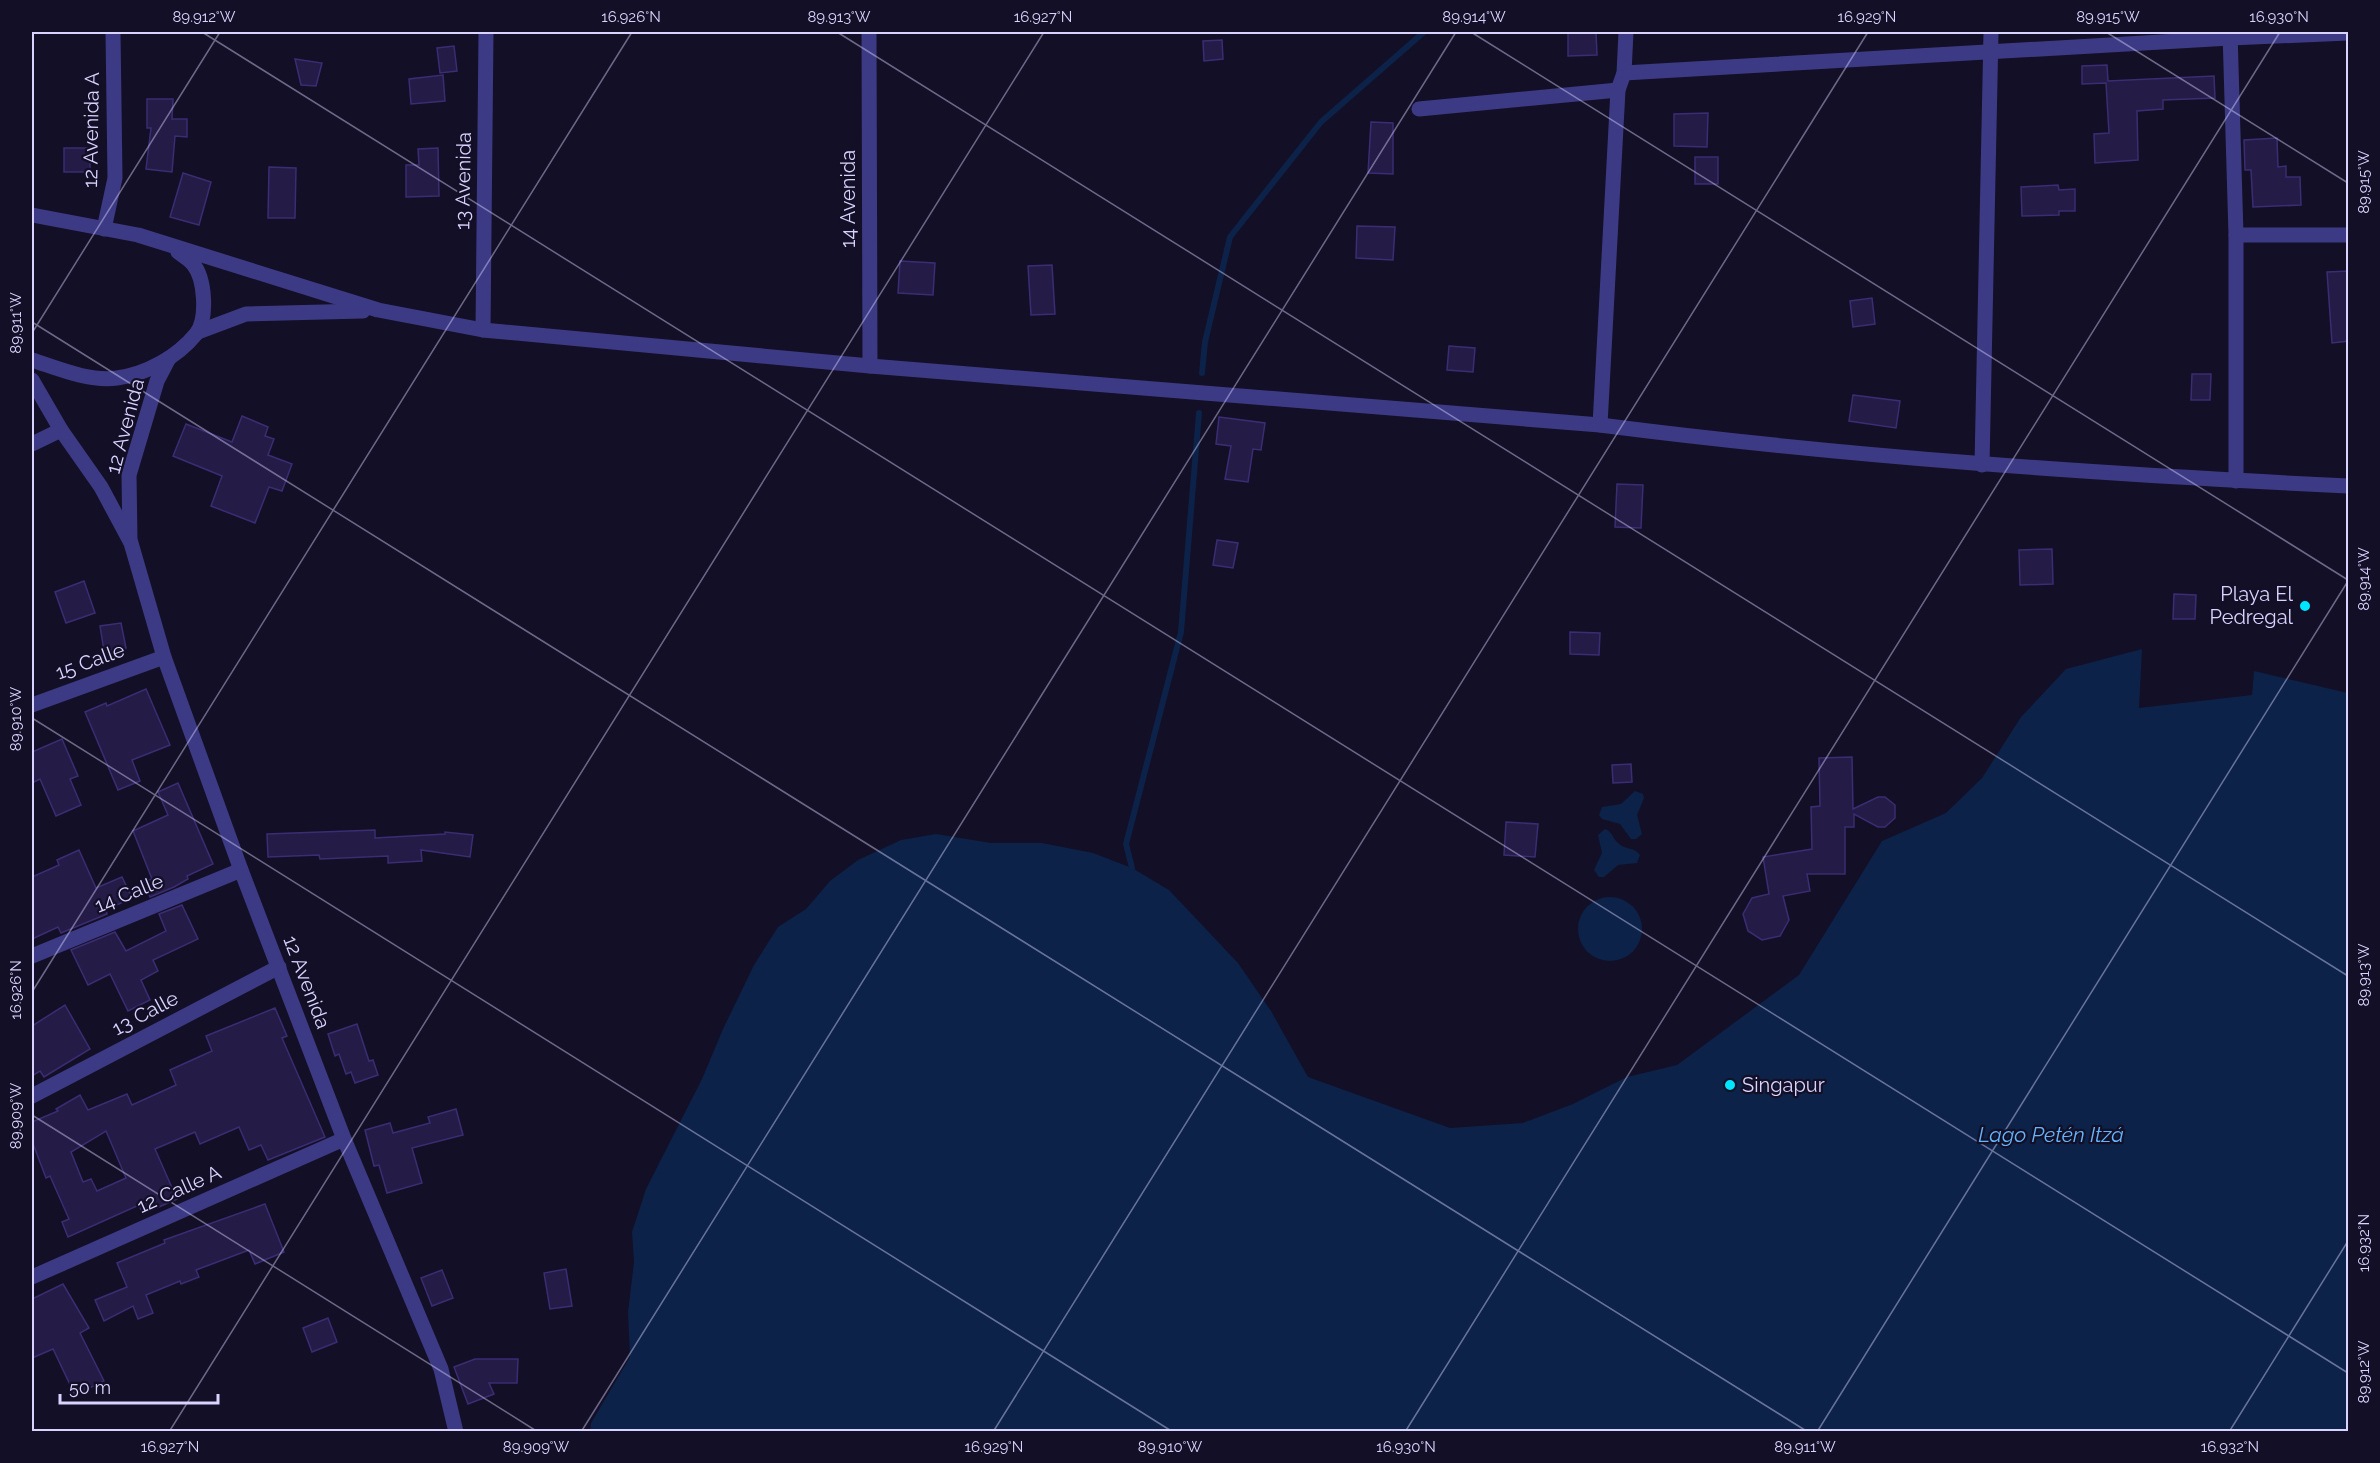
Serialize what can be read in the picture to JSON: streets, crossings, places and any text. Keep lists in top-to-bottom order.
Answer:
{
  "streets": {
    "street": [
      "12 Avenida A",
      "13 Avenida",
      "14 Avenida",
      "12 Avenida",
      "15 Calle",
      "14 Calle",
      "13 Calle",
      "12 Calle A"
    ]
  },
  "crossings": [
    ["12 Avenida", "15 Calle"],
    ["12 Avenida", "14 Calle"],
    ["12 Avenida", "13 Calle"],
    ["12 Avenida", "12 Calle A"]
  ],
  "water": ["Lago Petén Itzá"],
  "places": ["Playa El Pedregal", "Singapur"],
  "scale_bar": "50 m",
  "coordinates": [
    "89.912°W",
    "16.926°N",
    "89.913°W",
    "16.927°N",
    "89.914°W",
    "16.929°N",
    "89.915°W",
    "16.930°N",
    "89.911°W",
    "89.910°W",
    "89.909°W",
    "16.932°N"
  ]
}
